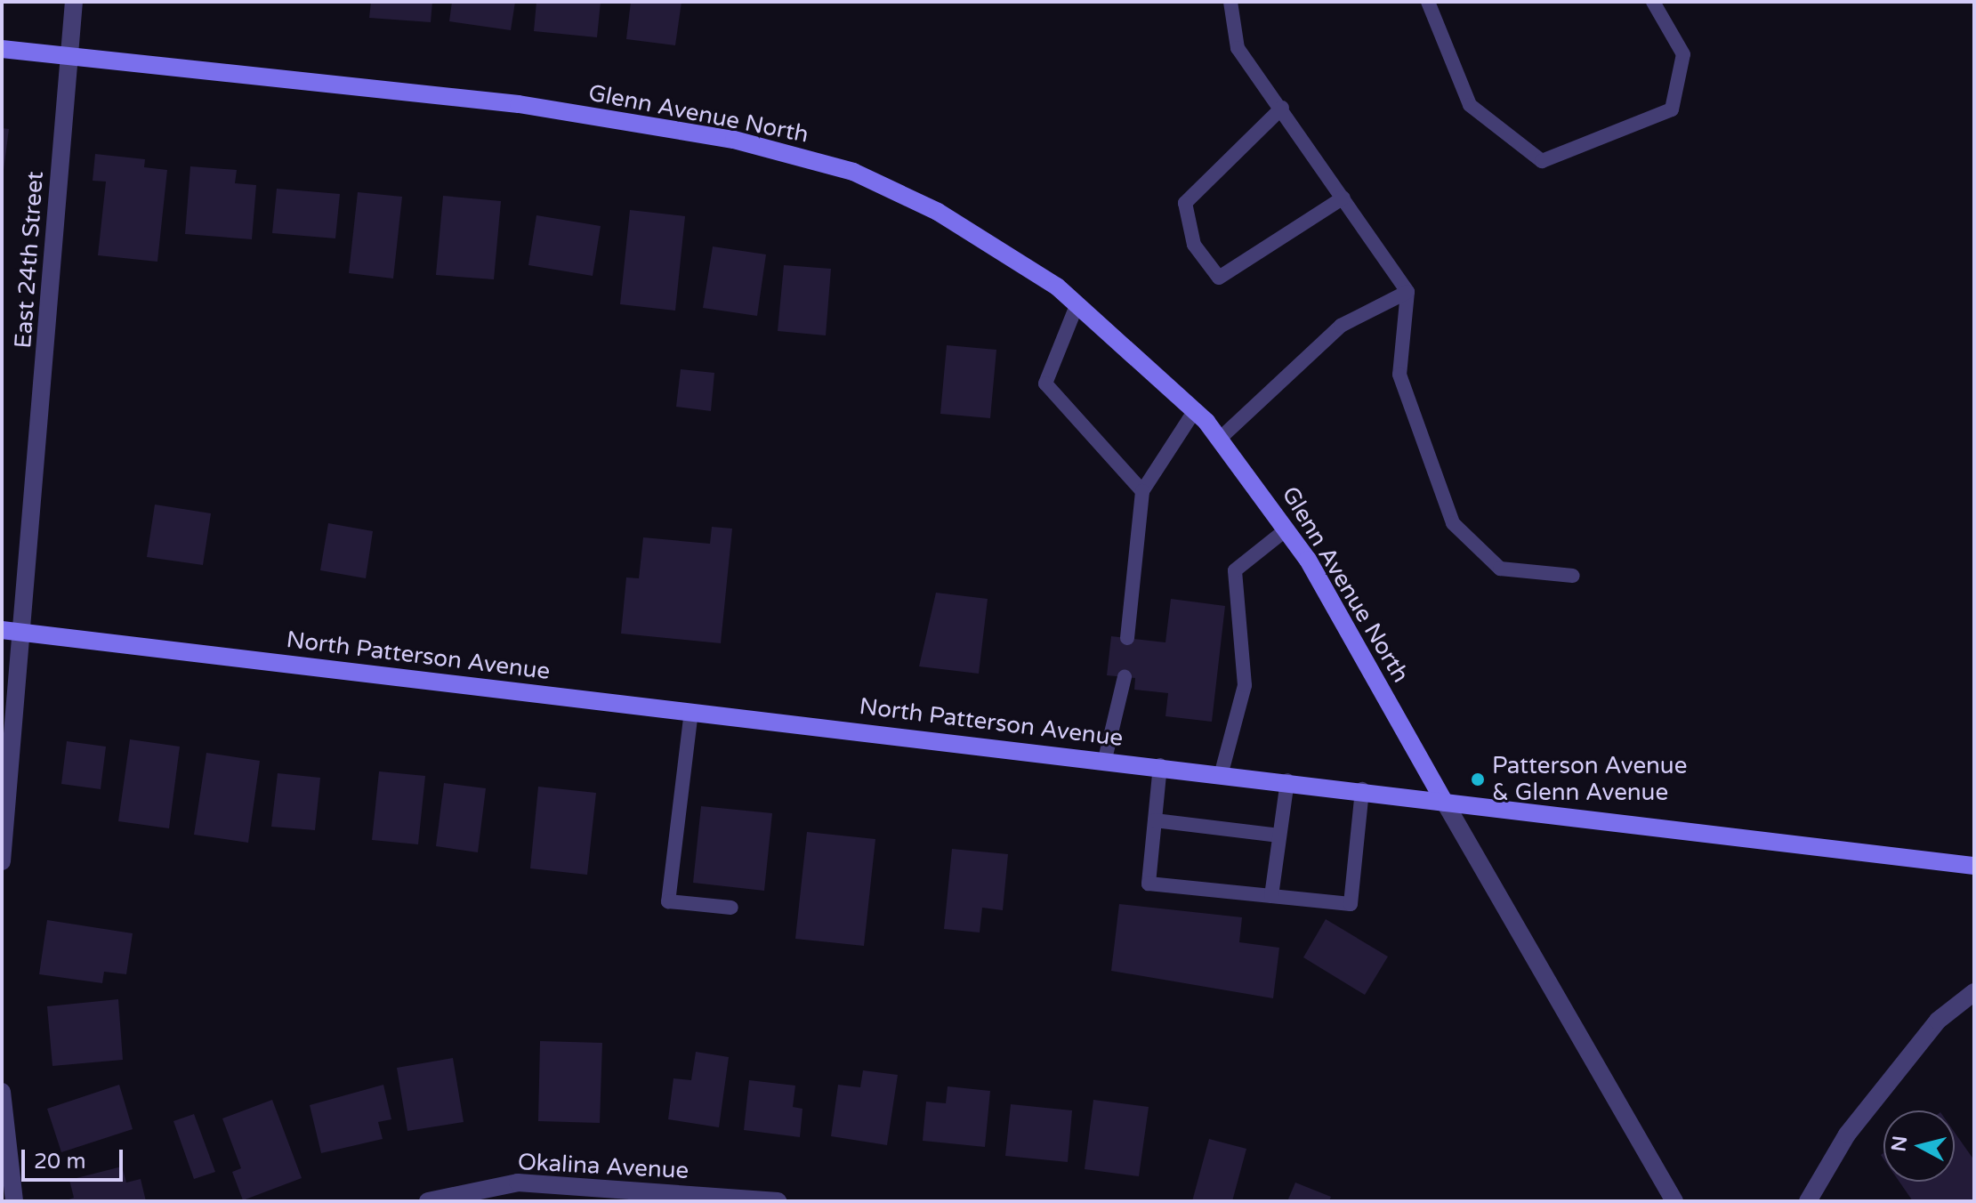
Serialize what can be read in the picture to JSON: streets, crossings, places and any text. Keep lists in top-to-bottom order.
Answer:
{
  "streets": {
    "main road": ["Glenn Avenue North", "North Patterson Avenue"],
    "street": ["East 24th Street", "Okalina Avenue"]
  },
  "crossings": [
    ["Glenn Avenue North", "East 24th Street"],
    ["Glenn Avenue North", "North Patterson Avenue"],
    ["East 24th Street", "North Patterson Avenue"]
  ],
  "places": ["Patterson Avenue & Glenn Avenue"],
  "scale_bar": "20 m",
  "north": "left"
}
